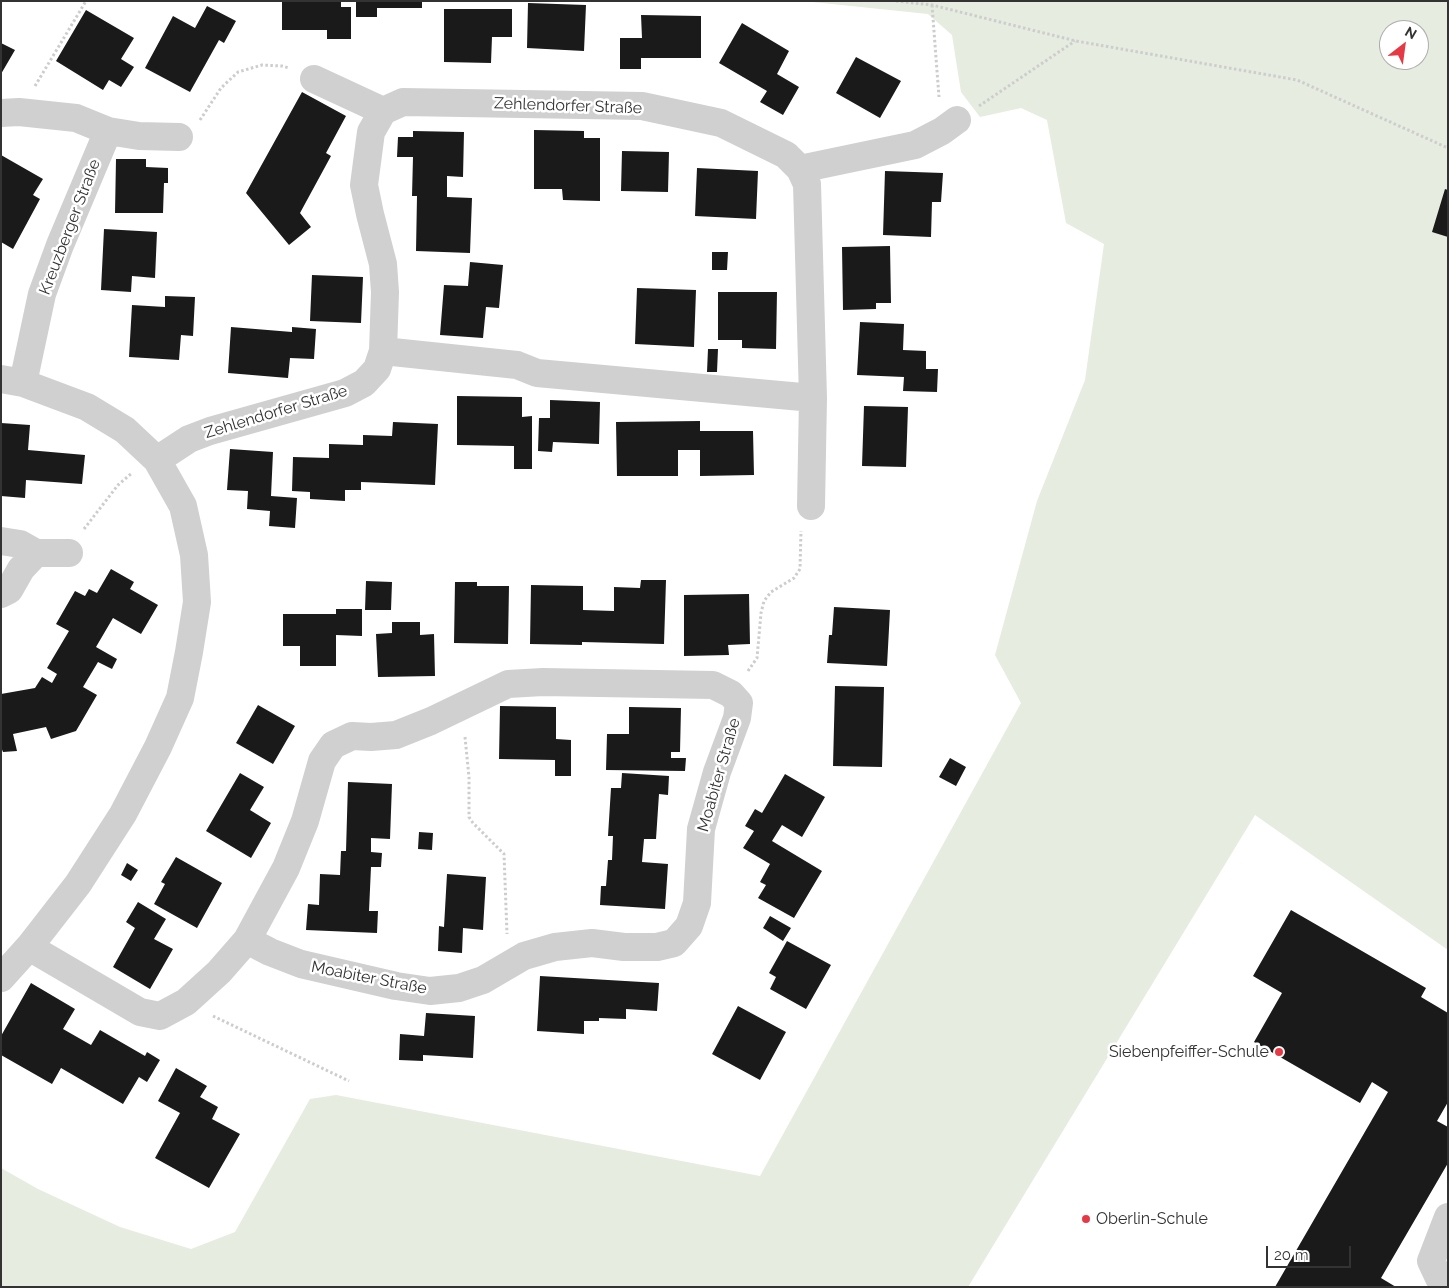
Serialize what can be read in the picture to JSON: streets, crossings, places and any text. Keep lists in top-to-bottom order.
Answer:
{
  "streets": {
    "street": ["Zehlendorfer Straße", "Kreuzberger Straße", "Moabiter Straße"]
  },
  "places": ["Siebenpfeiffer-Schule", "Oberlin-Schule"],
  "scale_bar": "20 m",
  "north": "top right"
}
